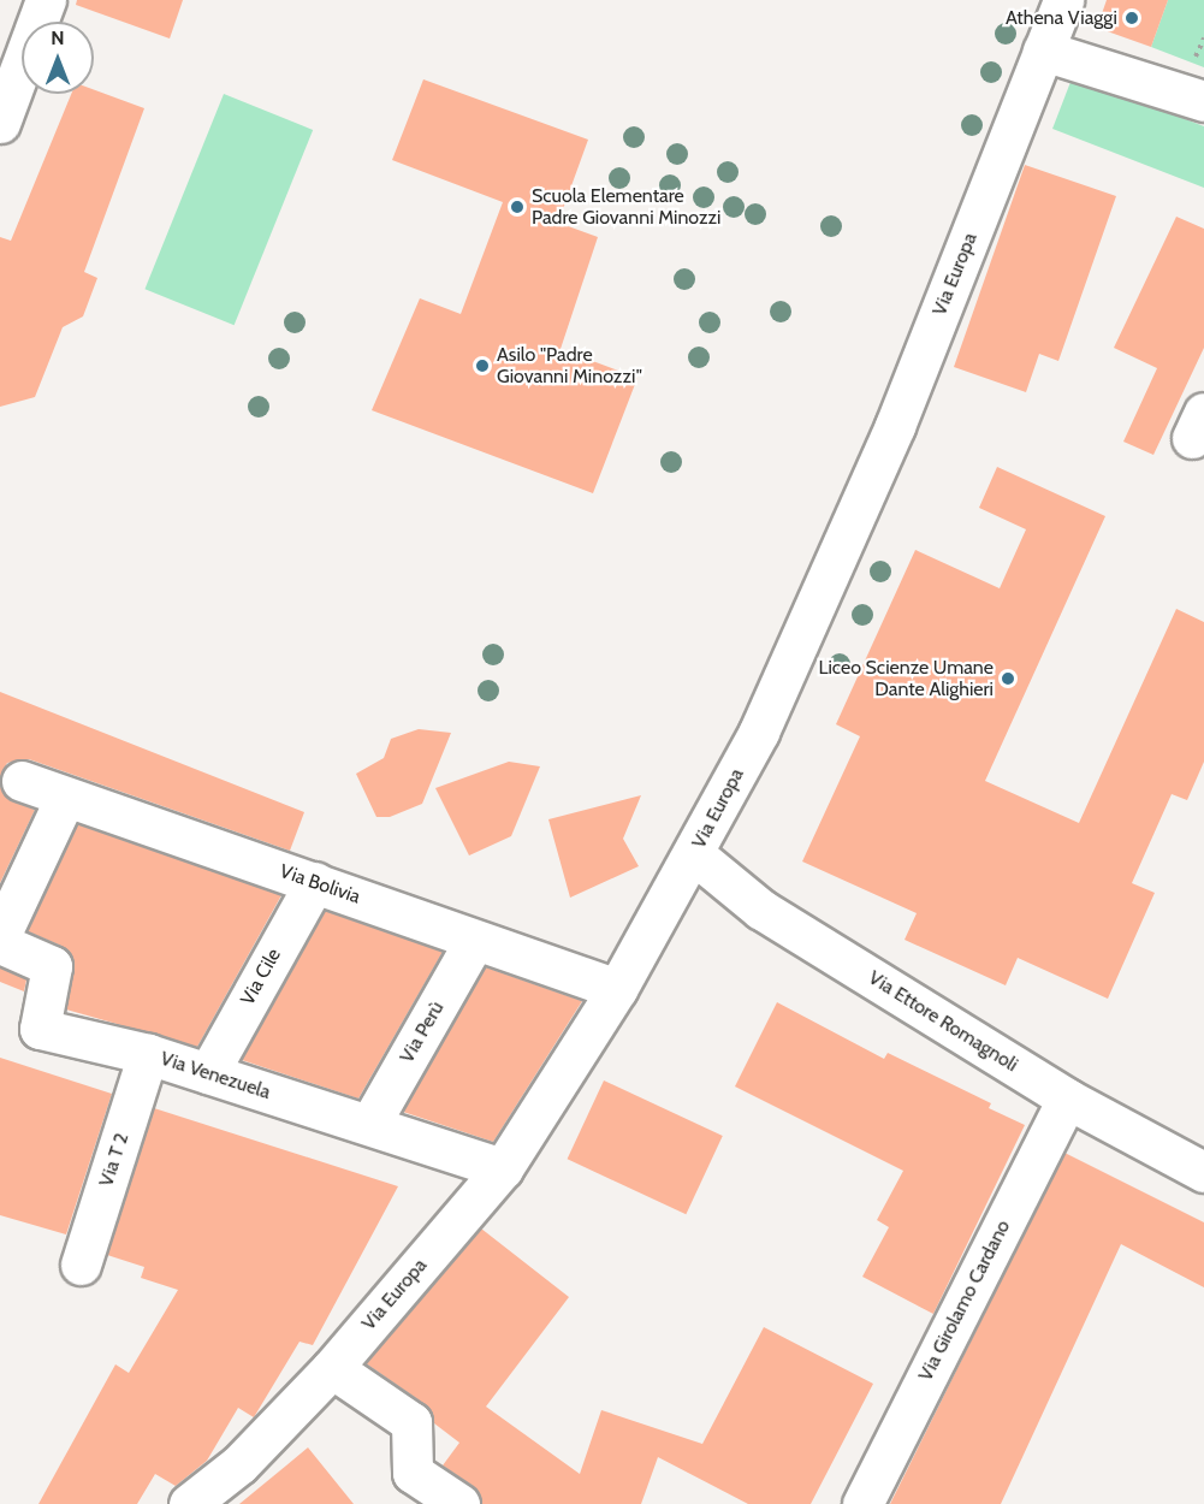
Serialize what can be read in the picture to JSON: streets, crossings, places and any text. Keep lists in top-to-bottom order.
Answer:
{
  "streets": {
    "street": [
      "Via Europa",
      "Via Bolivia",
      "Via Cile",
      "Via Ettore Romagnoli",
      "Via Perù",
      "Via Venezuela",
      "Via T 2",
      "Via Girolamo Cardano"
    ]
  },
  "crossings": [
    ["Via Europa", "Via Bolivia"],
    ["Via Europa", "Via Ettore Romagnoli"],
    ["Via Europa", "Via Venezuela"],
    ["Via Bolivia", "Via Cile"],
    ["Via Bolivia", "Via Perù"],
    ["Via Cile", "Via Venezuela"],
    ["Via Ettore Romagnoli", "Via Girolamo Cardano"],
    ["Via Perù", "Via Venezuela"],
    ["Via Venezuela", "Via T 2"]
  ],
  "places": [
    "Athena Viaggi",
    "Scuola Elementare Padre Giovanni Minozzi",
    "Asilo \"Padre Giovanni Minozzi\"",
    "Liceo Scienze Umane Dante Alighieri"
  ],
  "north": "top"
}
